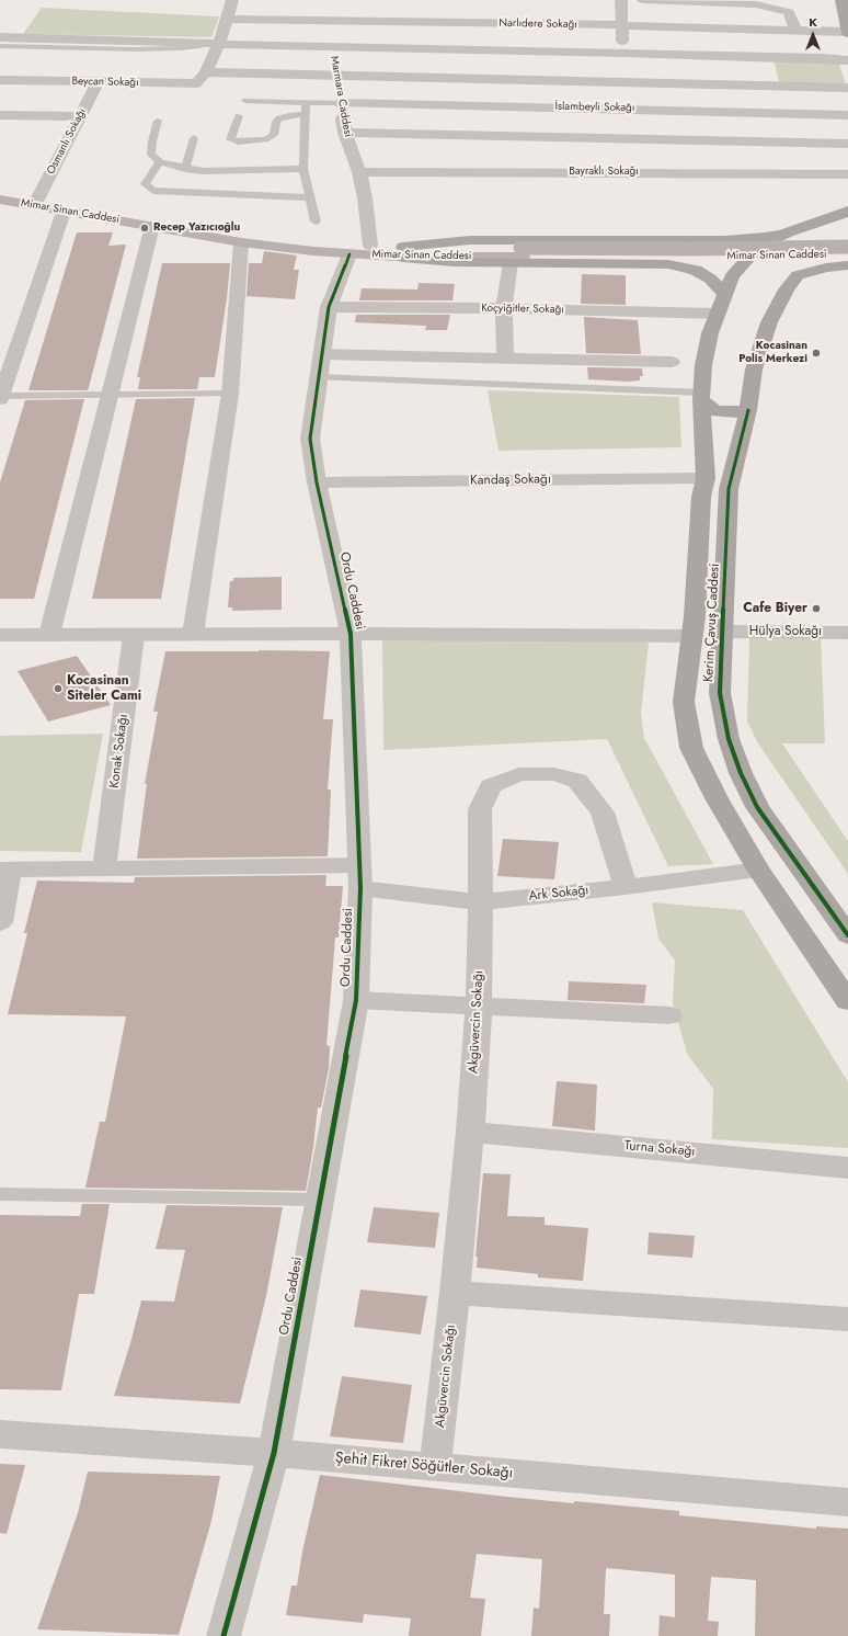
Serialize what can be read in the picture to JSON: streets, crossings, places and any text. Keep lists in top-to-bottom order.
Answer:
{
  "streets": {
    "main road": ["Mimar Sinan Caddesi", "Kerim Çavuş Caddesi"],
    "street": [
      "Narlıdere Sokağı",
      "Beycan Sokağı",
      "Marmara Caddesi",
      "İslambeyli Sokağı",
      "Osmanlı Sokağı",
      "Bayraklı Sokağı",
      "Koçyiğitler Sokağı",
      "Kandaş Sokağı",
      "Ordu Caddesi",
      "Hülya Sokağı",
      "Konak Sokağı",
      "Ark Sokağı",
      "Akgüvercin Sokağı",
      "Turna Sokağı",
      "Şehit Fikret Söğütler Sokağı"
    ]
  },
  "crossings": [
    ["Narlıdere Sokağı", "Marmara Caddesi"],
    ["Beycan Sokağı", "Osmanlı Sokağı"],
    ["Marmara Caddesi", "İslambeyli Sokağı"],
    ["Marmara Caddesi", "Bayraklı Sokağı"],
    ["Marmara Caddesi", "Mimar Sinan Caddesi"],
    ["Marmara Caddesi", "Ordu Caddesi"],
    ["Osmanlı Sokağı", "Mimar Sinan Caddesi"],
    ["Mimar Sinan Caddesi", "Ordu Caddesi"],
    ["Koçyiğitler Sokağı", "Ordu Caddesi"],
    ["Koçyiğitler Sokağı", "Kerim Çavuş Caddesi"],
    ["Kandaş Sokağı", "Ordu Caddesi"],
    ["Kandaş Sokağı", "Kerim Çavuş Caddesi"],
    ["Ordu Caddesi", "Ark Sokağı"],
    ["Ordu Caddesi", "Şehit Fikret Söğütler Sokağı"],
    ["Kerim Çavuş Caddesi", "Hülya Sokağı"],
    ["Kerim Çavuş Caddesi", "Ark Sokağı"],
    ["Konak Sokağı", "Ark Sokağı"],
    ["Ark Sokağı", "Akgüvercin Sokağı"],
    ["Akgüvercin Sokağı", "Turna Sokağı"],
    ["Akgüvercin Sokağı", "Şehit Fikret Söğütler Sokağı"]
  ],
  "places": [
    "Recep Yazıcıoğlu",
    "Kocasinan Polis Merkezi",
    "Cafe Biyer",
    "Kocasinan Siteler Cami"
  ],
  "north": "top"
}
